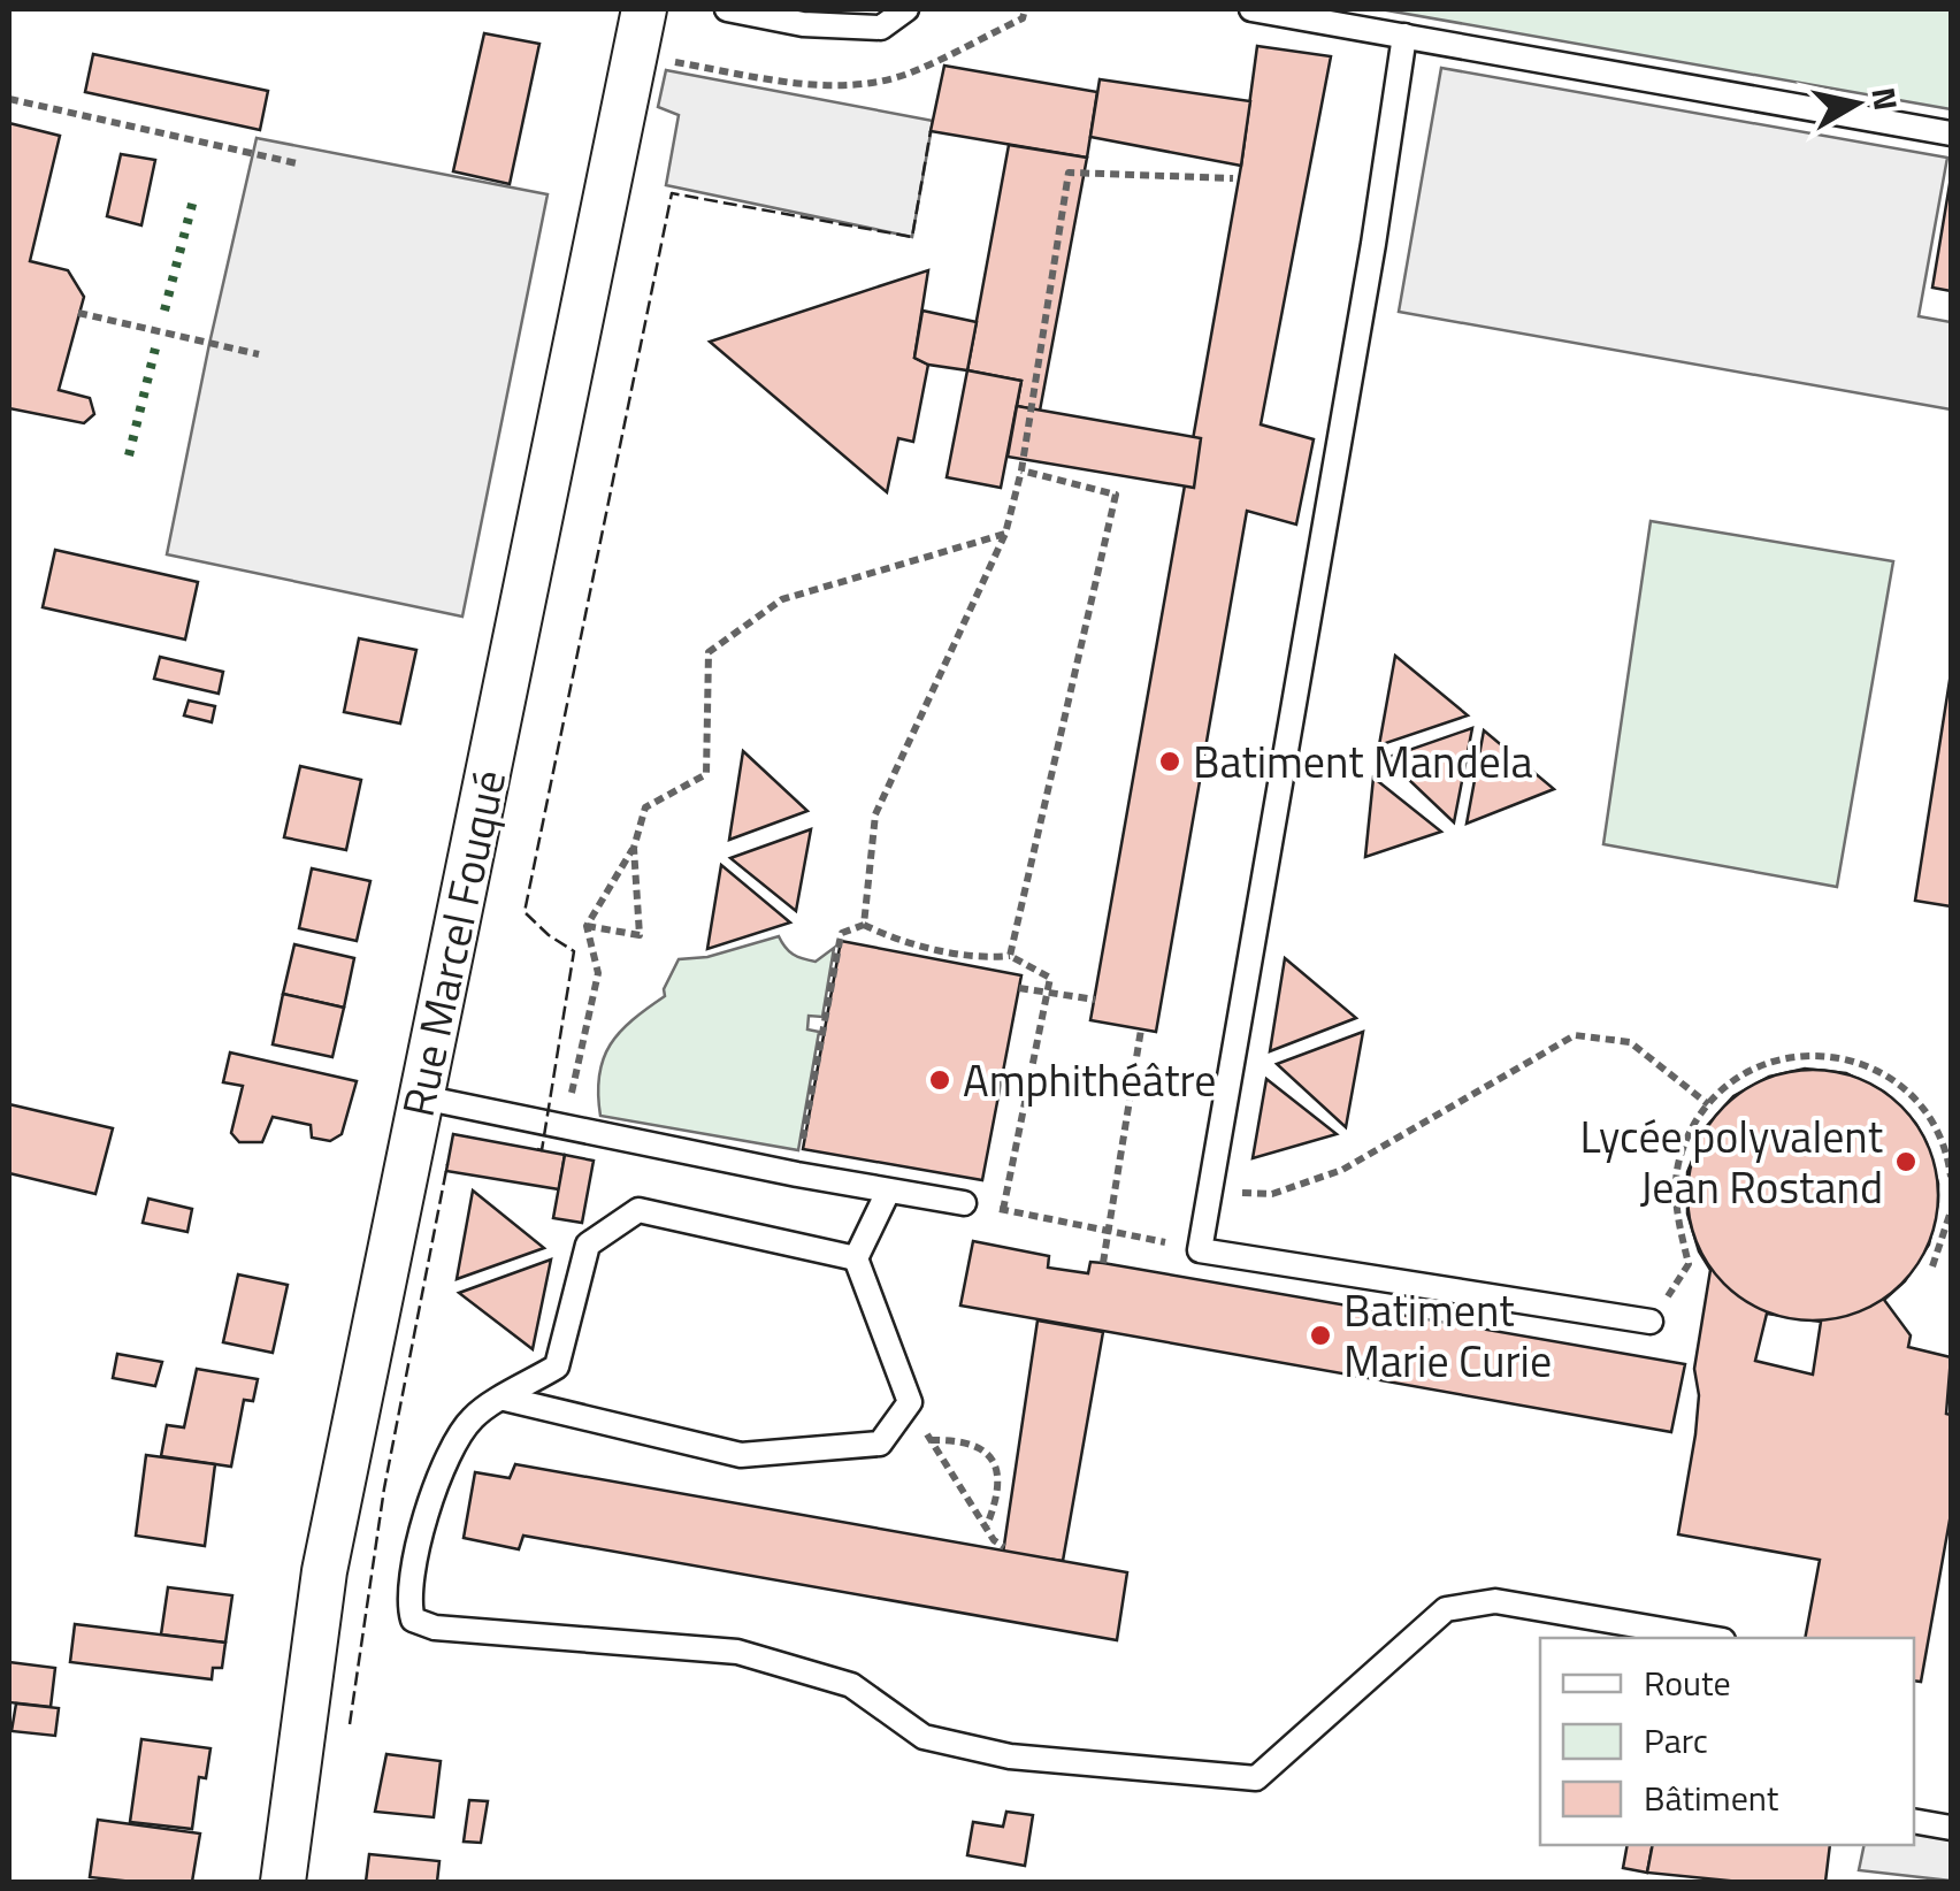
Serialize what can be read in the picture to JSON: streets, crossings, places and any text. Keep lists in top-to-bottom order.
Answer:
{
  "streets": {
    "street": ["Rue Marcel Fouqué"]
  },
  "places": [
    "Batiment Mandela",
    "Amphithéâtre",
    "Lycée polyvalent Jean Rostand",
    "Batiment Marie Curie"
  ],
  "legend": ["Route", "Parc", "Bâtiment"],
  "north": "right"
}
